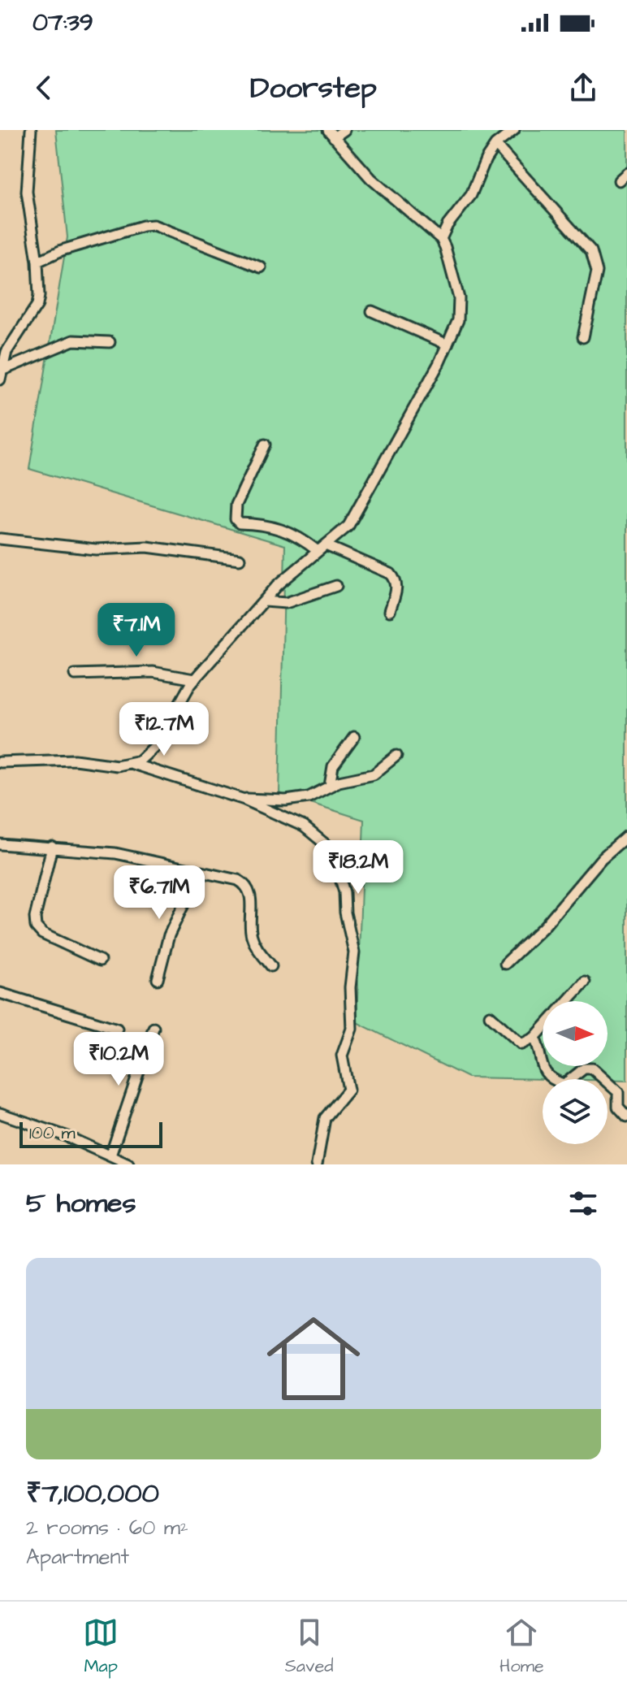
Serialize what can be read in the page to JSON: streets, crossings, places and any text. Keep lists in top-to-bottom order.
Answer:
{
  "scale_bar": "100 m",
  "north": "right",
  "page": {
    "status": "07:39",
    "header": "Doorstep",
    "price": [
      "₹7.1M",
      "₹12.7M",
      "₹18.2M",
      "₹6.71M",
      "₹10.2M"
    ],
    "scale": "100 m",
    "heading": "5 homes",
    "list": [
      {
        "name": "₹7,100,000",
        "note": "2 rooms · 60 m² · Apartment"
      }
    ],
    "tabs": ["Map", "Saved", "Home"]
  }
}
